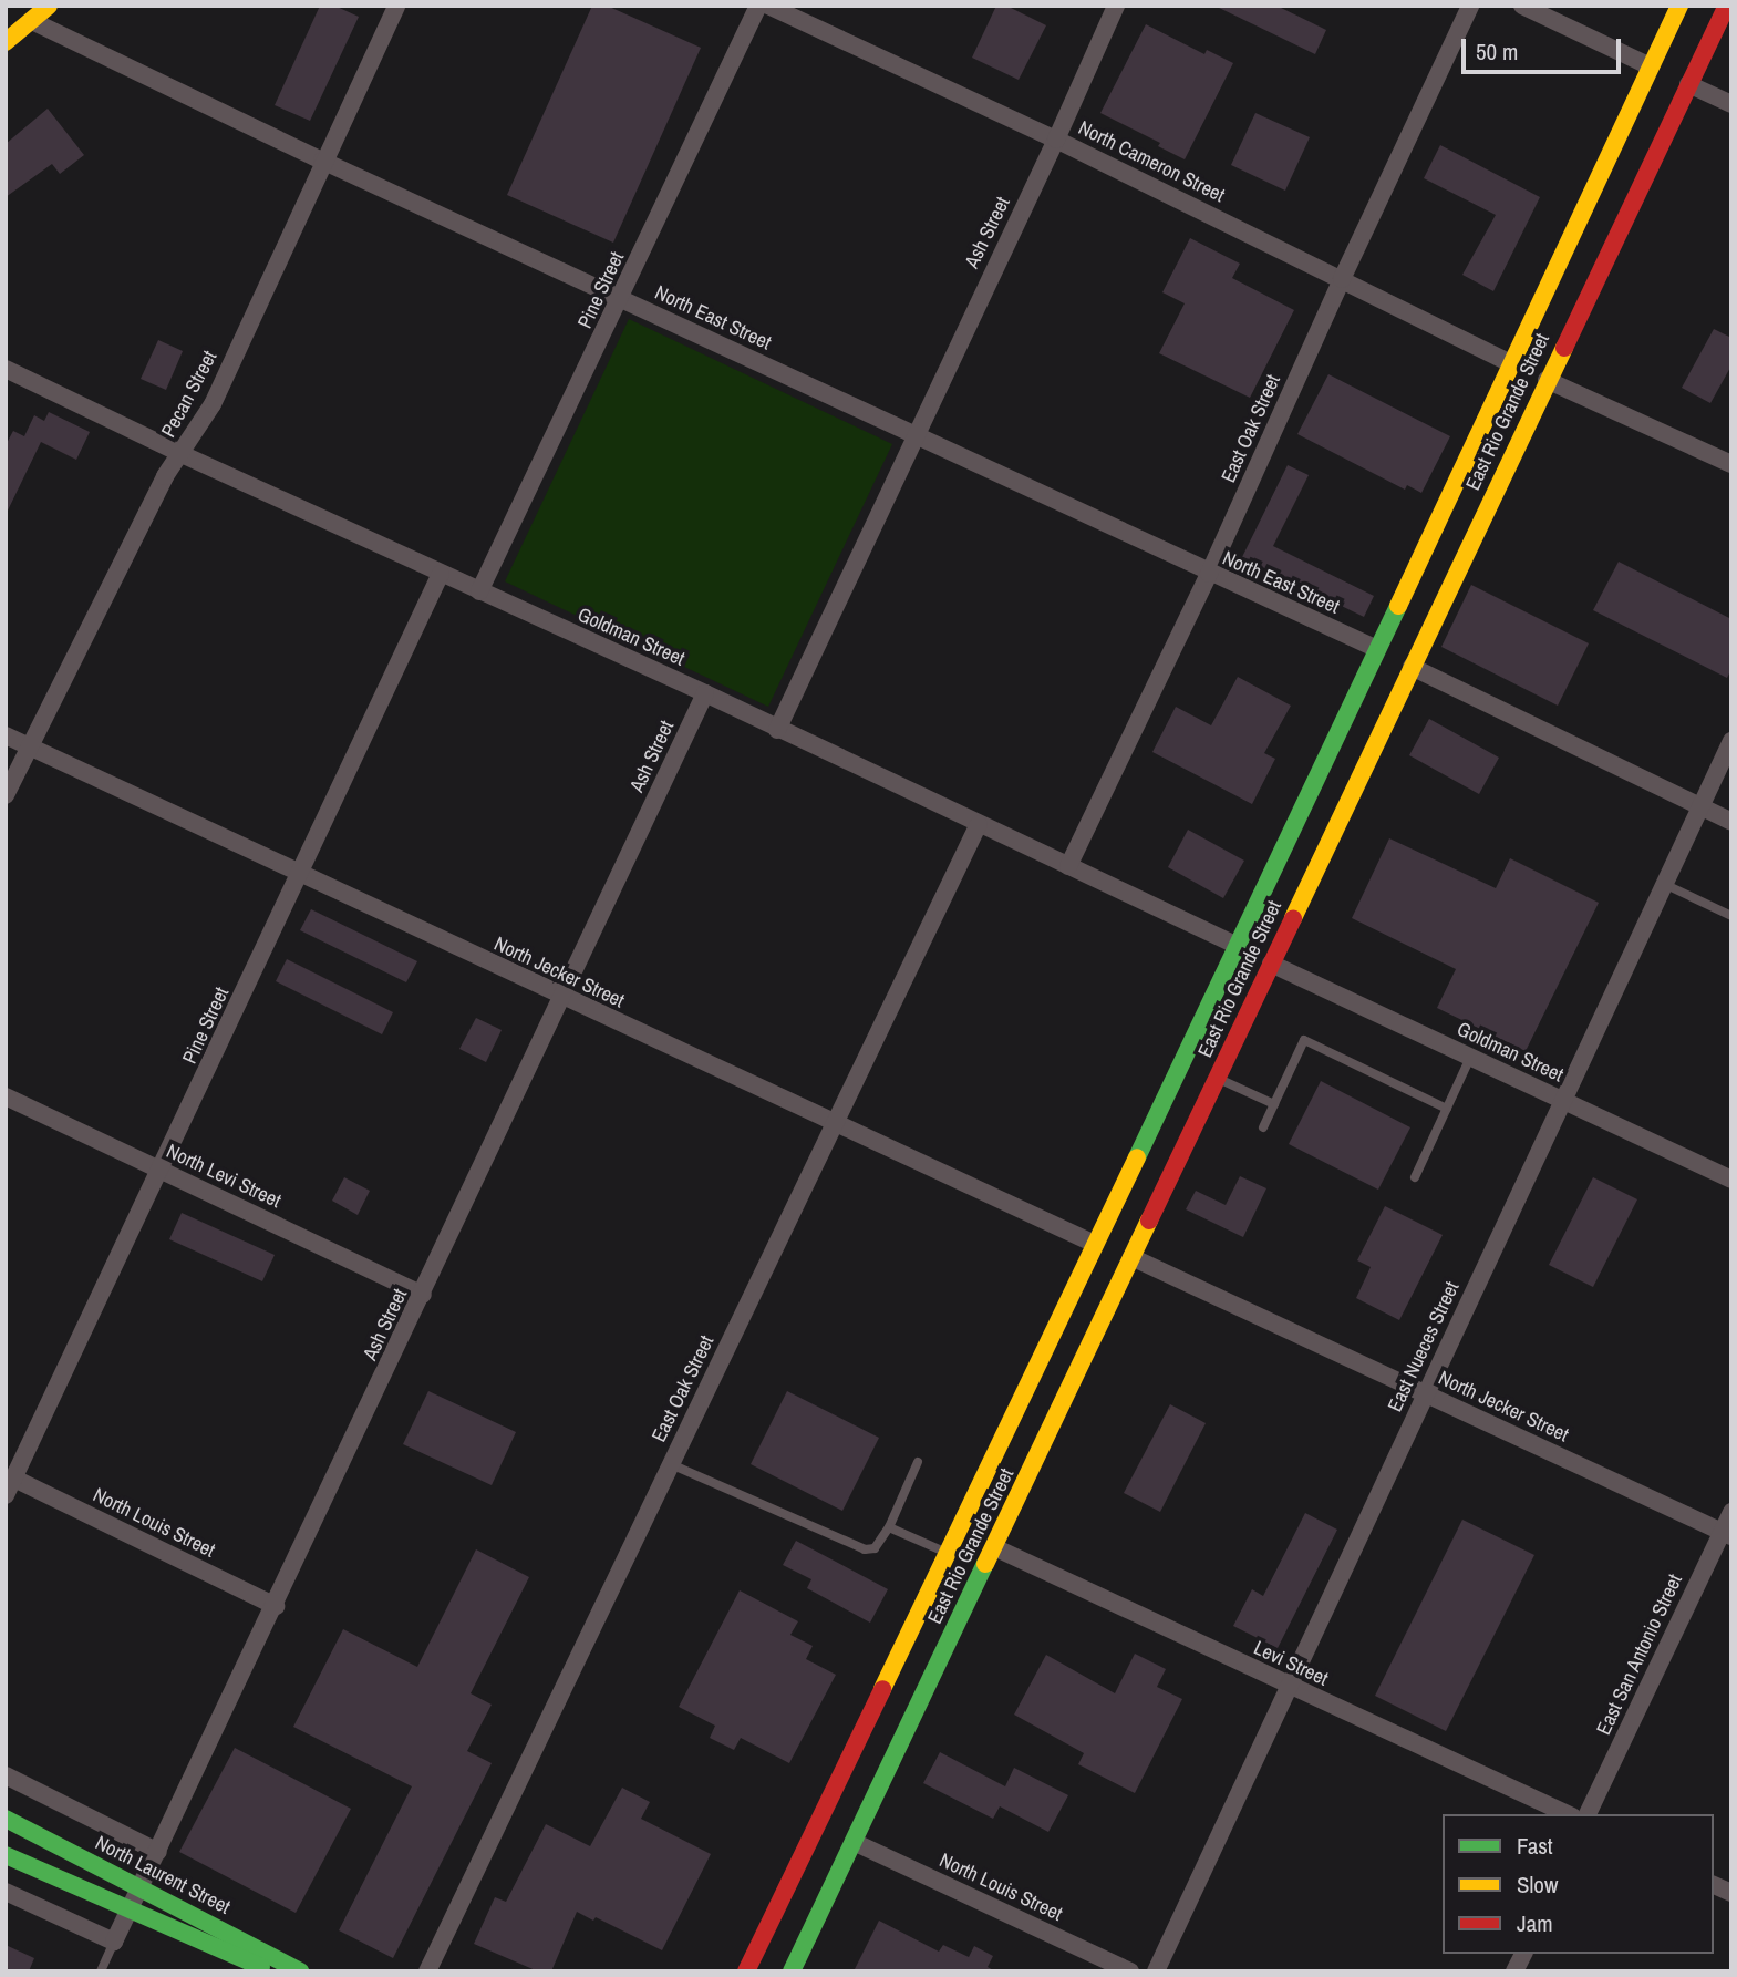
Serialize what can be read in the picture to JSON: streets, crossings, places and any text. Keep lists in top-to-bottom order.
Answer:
{
  "streets": {
    "main road": ["East Rio Grande Street", "North Laurent Street"],
    "street": [
      "North Cameron Street",
      "Ash Street",
      "Pine Street",
      "North East Street",
      "Pecan Street",
      "East Oak Street",
      "Goldman Street",
      "North Jecker Street",
      "North Levi Street",
      "East Nueces Street",
      "North Louis Street",
      "East San Antonio Street",
      "Levi Street"
    ]
  },
  "crossings": [
    ["North Cameron Street", "Ash Street"],
    ["North Cameron Street", "East Rio Grande Street"],
    ["North Cameron Street", "East Oak Street"],
    ["Ash Street", "North East Street"],
    ["Ash Street", "Goldman Street"],
    ["Ash Street", "North Jecker Street"],
    ["Ash Street", "North Levi Street"],
    ["Ash Street", "North Louis Street"],
    ["Ash Street", "North Laurent Street"],
    ["Pine Street", "North East Street"],
    ["Pine Street", "Goldman Street"],
    ["Pine Street", "North Jecker Street"],
    ["Pine Street", "North Levi Street"],
    ["Pine Street", "North Louis Street"],
    ["North East Street", "Pecan Street"],
    ["North East Street", "East Rio Grande Street"],
    ["North East Street", "East Oak Street"],
    ["Pecan Street", "Goldman Street"],
    ["Pecan Street", "North Jecker Street"],
    ["East Rio Grande Street", "Goldman Street"],
    ["East Rio Grande Street", "North Jecker Street"],
    ["East Rio Grande Street", "North Louis Street"],
    ["East Rio Grande Street", "Levi Street"],
    ["East Oak Street", "Goldman Street"],
    ["East Oak Street", "North Jecker Street"],
    ["Goldman Street", "East Nueces Street"],
    ["North Jecker Street", "East Nueces Street"],
    ["North Jecker Street", "East San Antonio Street"],
    ["East Nueces Street", "Levi Street"]
  ],
  "legend": ["Fast", "Slow", "Jam"],
  "scale_bar": "50 m"
}
